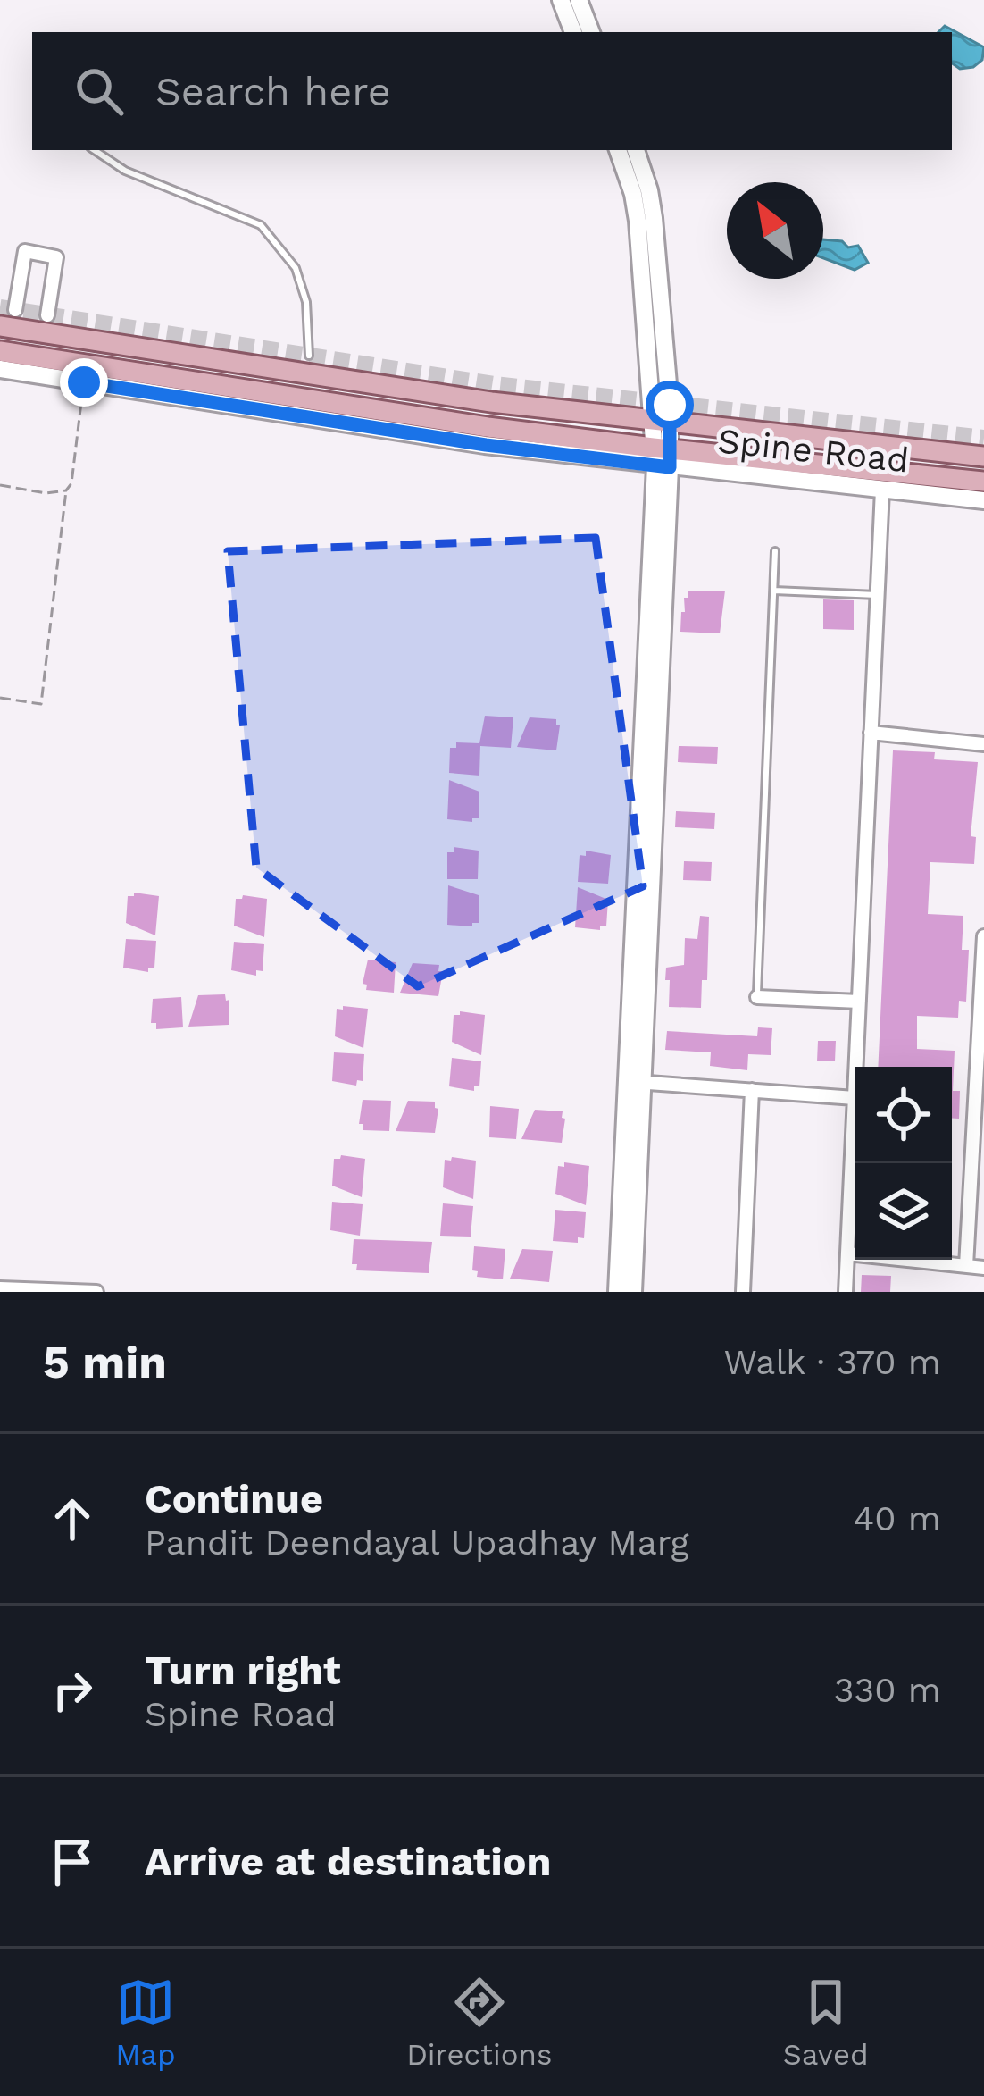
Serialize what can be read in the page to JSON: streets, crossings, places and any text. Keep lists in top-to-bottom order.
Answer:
{
  "streets": {
    "main road": ["Spine Road"]
  },
  "north": "top left",
  "page": {
    "search": "Search here",
    "heading": ["5 min", "Walk · 370 m"],
    "list": [
      ["Continue", "Pandit Deendayal Upadhay Marg", "40 m"],
      ["Turn right", "Spine Road", "330 m"],
      "Arrive at destination"
    ],
    "nav": ["Map", "Directions", "Saved"]
  }
}
